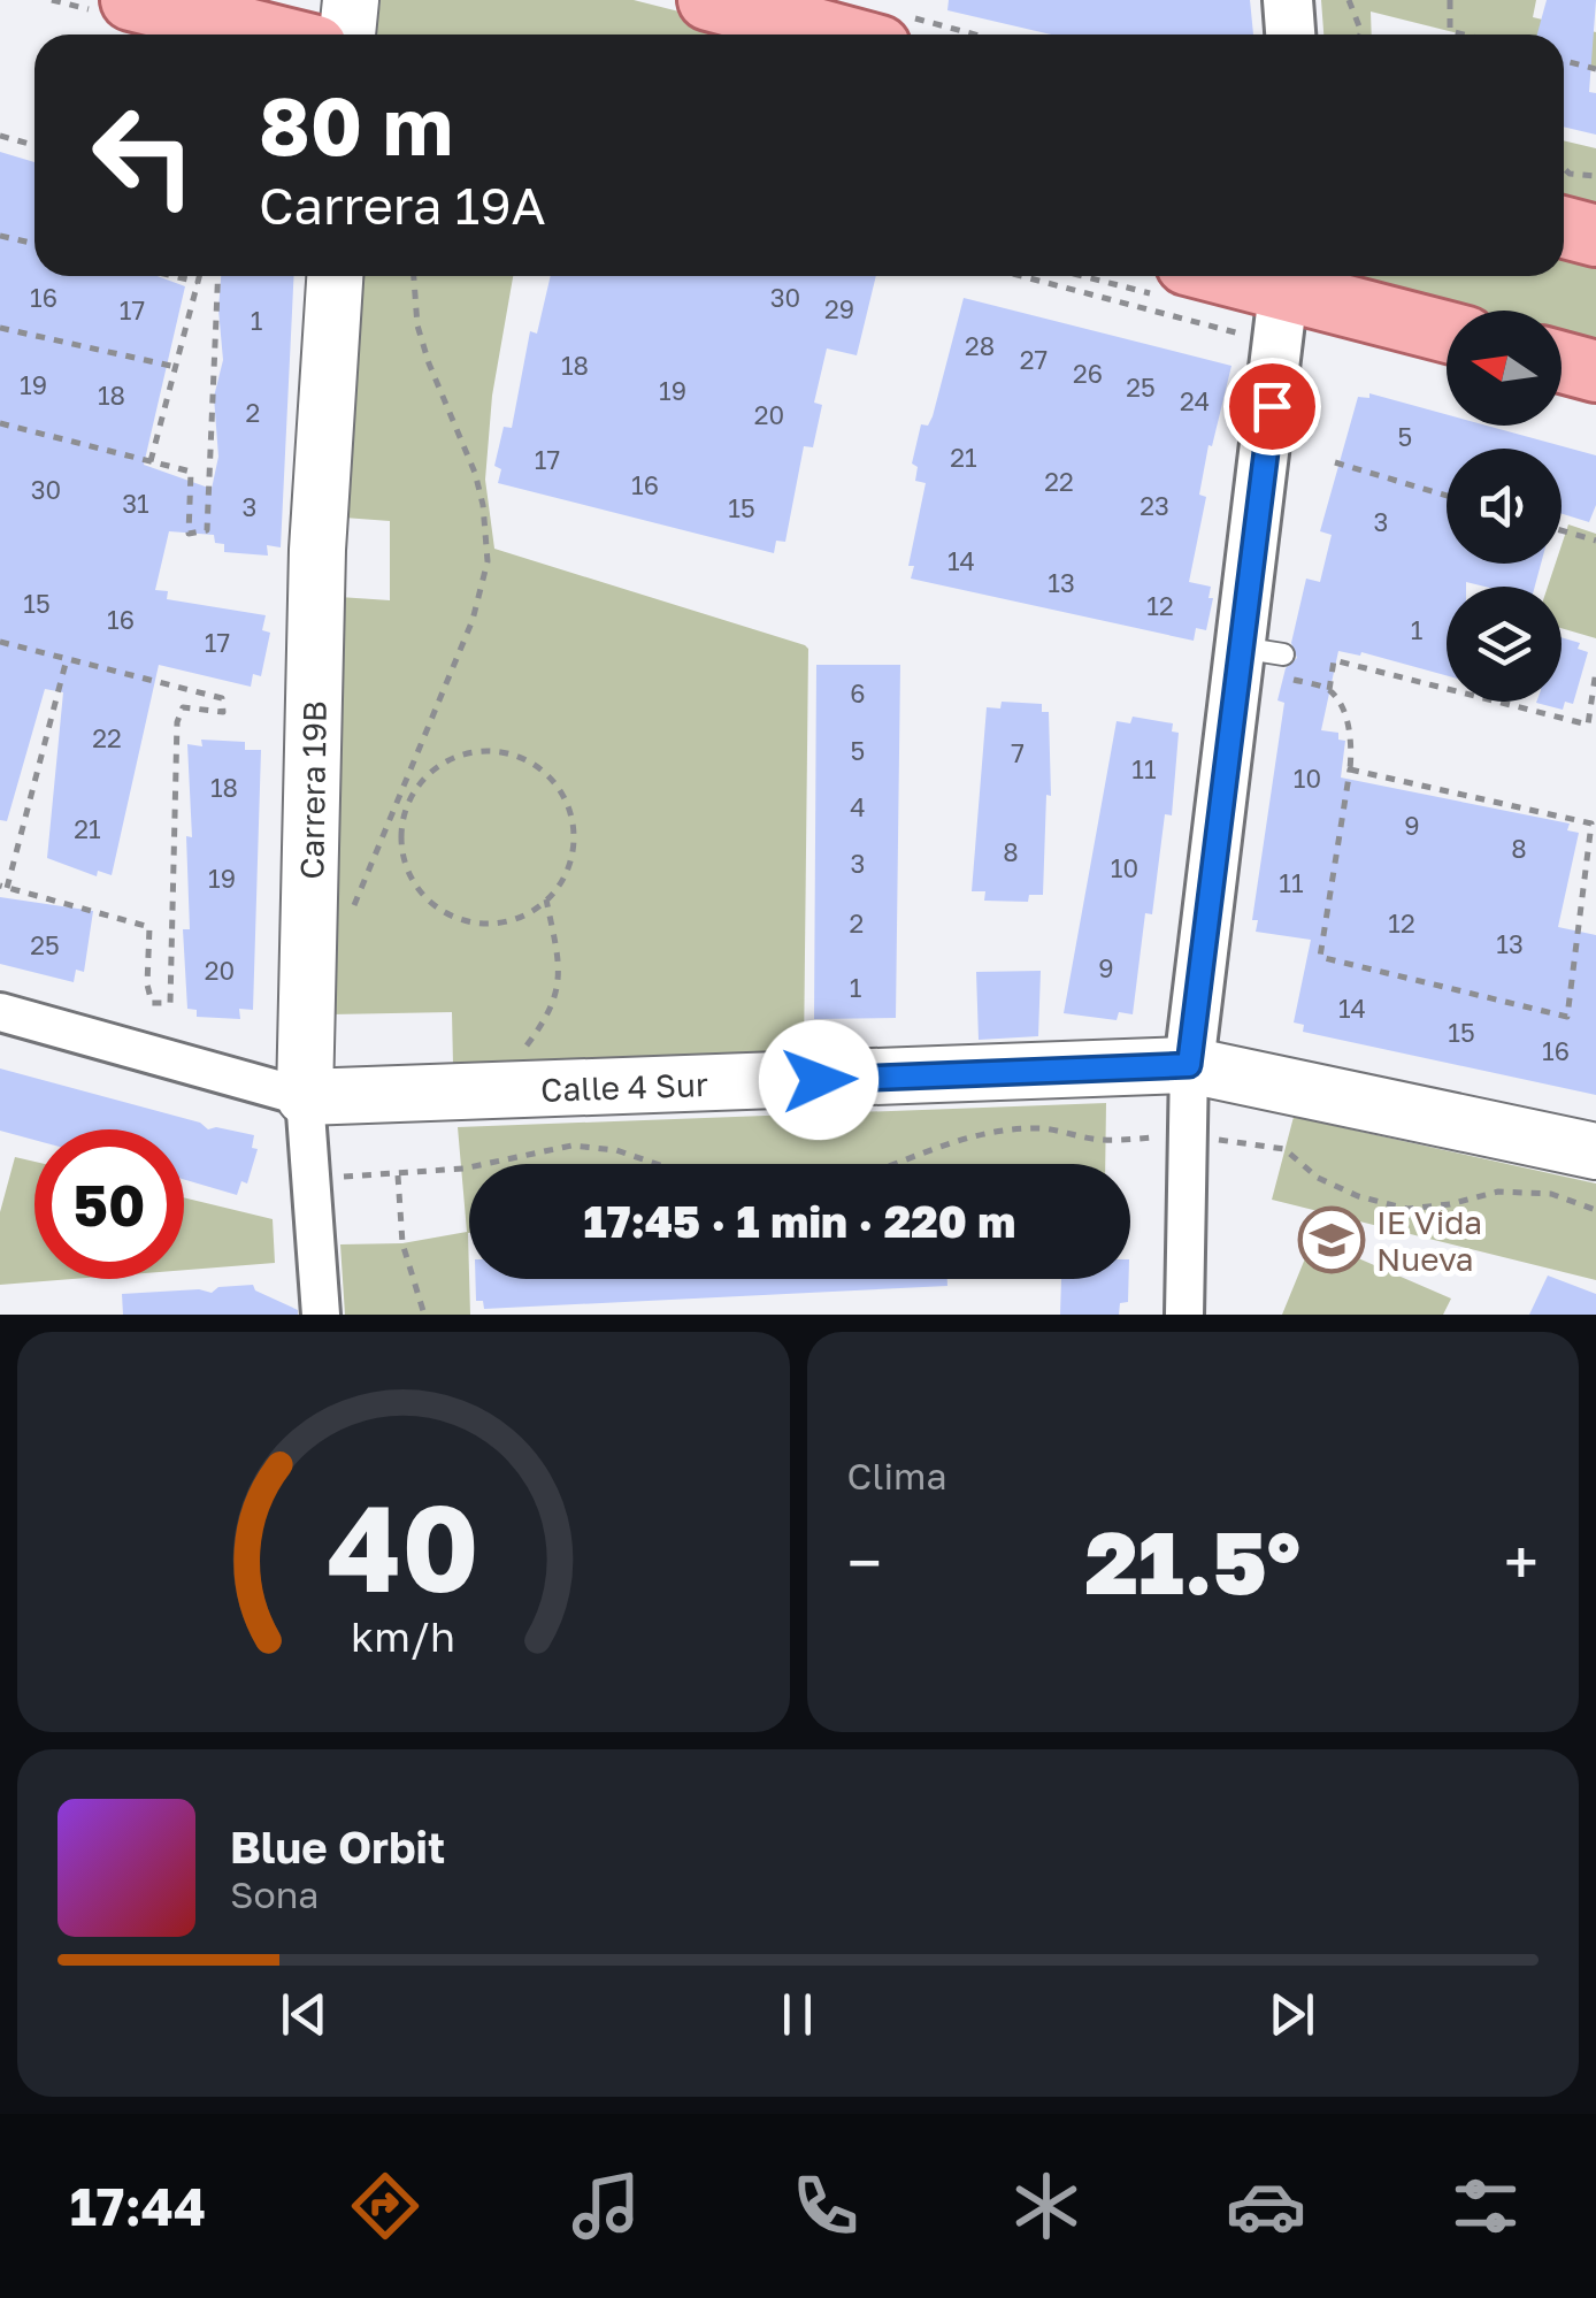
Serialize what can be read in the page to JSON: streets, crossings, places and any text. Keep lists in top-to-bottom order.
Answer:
{
  "streets": {
    "main road": ["Carrera 19B", "Calle 4 Sur"]
  },
  "crossings": [
    ["Carrera 19B", "Calle 4 Sur"]
  ],
  "places": {
    "school or university": ["IE Vida Nueva"]
  },
  "house_numbers": [
    "16",
    "30",
    "29",
    "17",
    "1",
    "28",
    "27",
    "18",
    "26",
    "19",
    "25",
    "19",
    "18",
    "24",
    "2",
    "20",
    "5",
    "21",
    "17",
    "22",
    "16",
    "30",
    "31",
    "23",
    "3",
    "15",
    "3",
    "14",
    "13",
    "15",
    "12",
    "16",
    "1",
    "17",
    "6",
    "22",
    "5",
    "7",
    "11",
    "10",
    "18",
    "4",
    "9",
    "21",
    "8",
    "8",
    "3",
    "10",
    "19",
    "11",
    "2",
    "12",
    "13",
    "25",
    "9",
    "20",
    "1",
    "14",
    "15",
    "16"
  ],
  "north": "left",
  "page": {
    "turn": ["80 m", "Carrera 19A"],
    "limit": "50",
    "trip": "17:45 · 1 min · 220 m",
    "tile": "Clima",
    "heat": ["−", "21.5°", "+"],
    "song": ["Blue Orbit", "Sona"],
    "tabs": "17:44",
    "gauge": ["40", "km/h"]
  }
}
